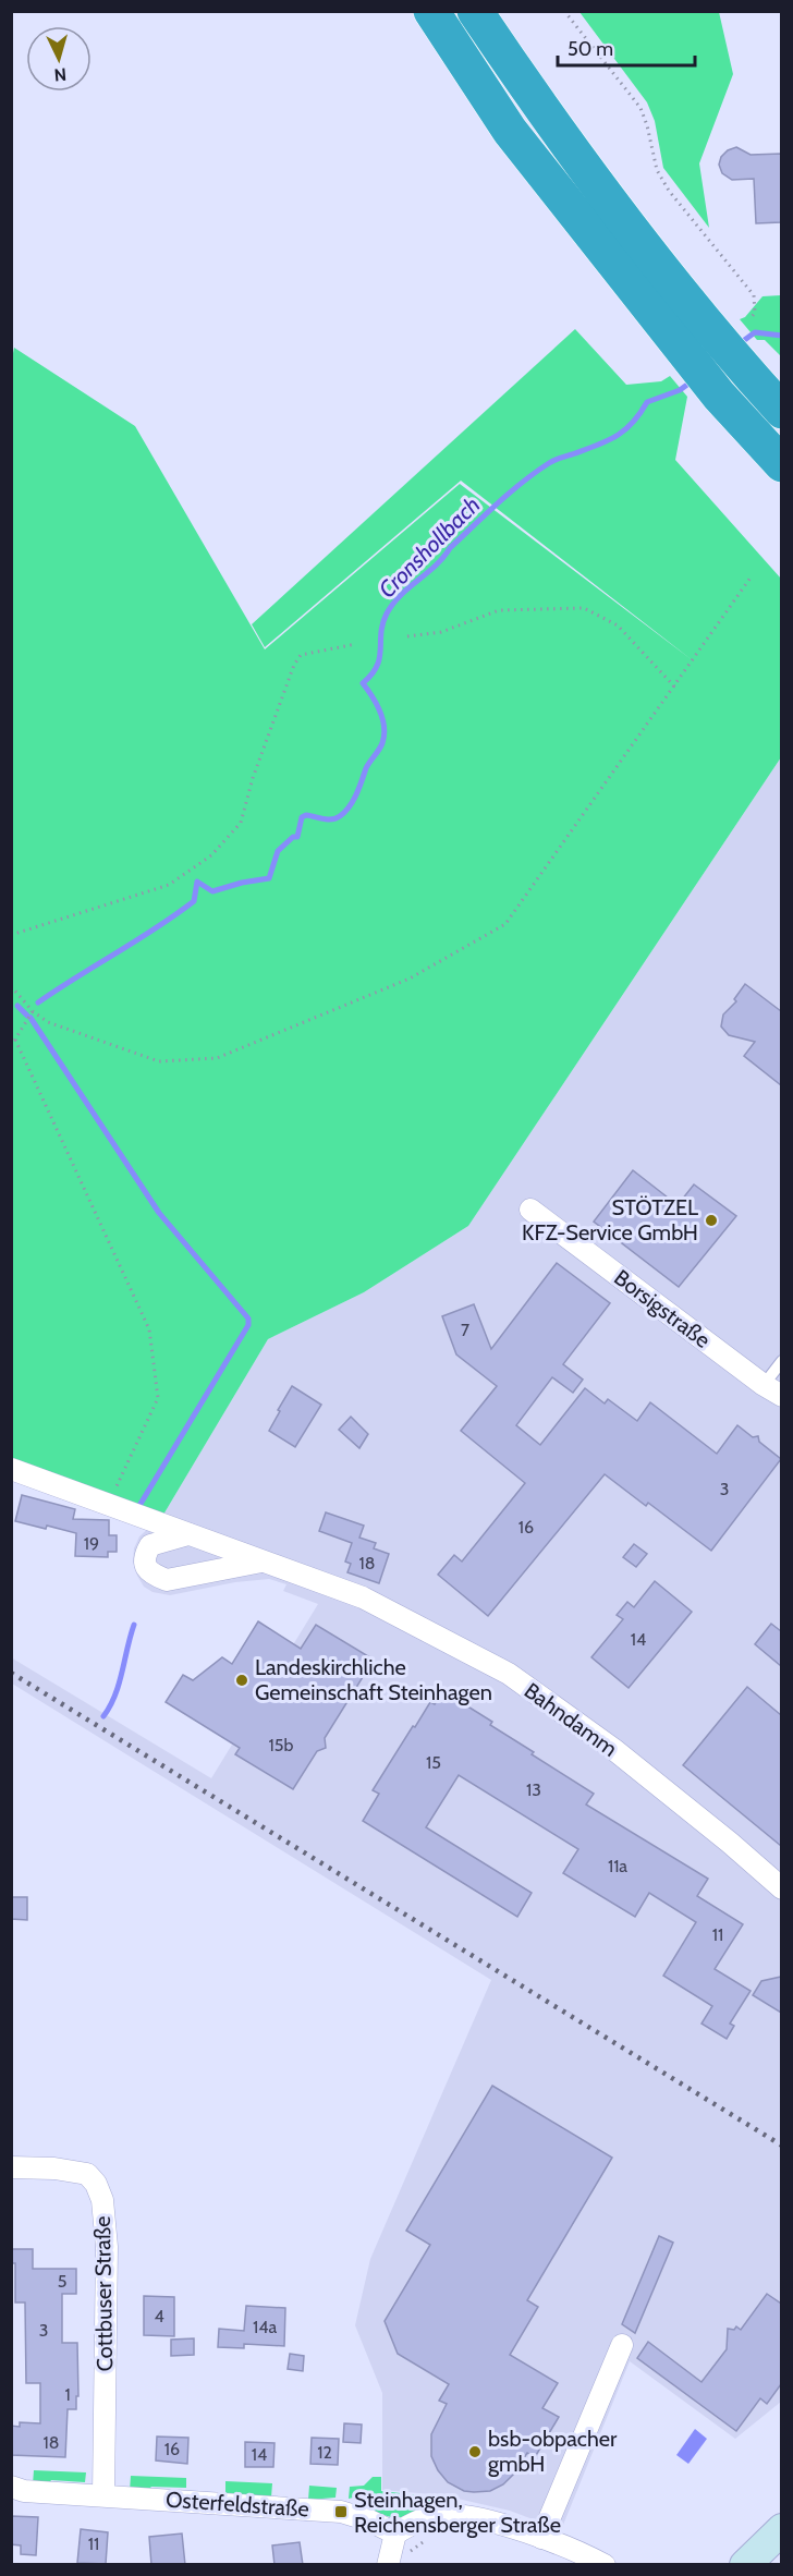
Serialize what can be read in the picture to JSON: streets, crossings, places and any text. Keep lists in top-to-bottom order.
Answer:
{
  "streets": {
    "street": [
      "Borsigstraße",
      "Bahndamm",
      "Cottbuser Straße",
      "Osterfeldstraße"
    ]
  },
  "crossings": [
    ["Cottbuser Straße", "Osterfeldstraße"]
  ],
  "water": ["Cronshollbach"],
  "places": {
    "other": ["STÖTZEL KFZ-Service GmbH", "Landeskirchliche Gemeinschaft Steinhagen", "bsb-obpacher gmbH"],
    "transit": ["Steinhagen, Reichensberger Straße"]
  },
  "house_numbers": [
    "7",
    "3",
    "16",
    "19",
    "18",
    "14",
    "15b",
    "15",
    "13",
    "11a",
    "11",
    "5",
    "4",
    "14a",
    "3",
    "1",
    "18",
    "16",
    "12",
    "14",
    "11"
  ],
  "scale_bar": "50 m",
  "north": "bottom"
}
